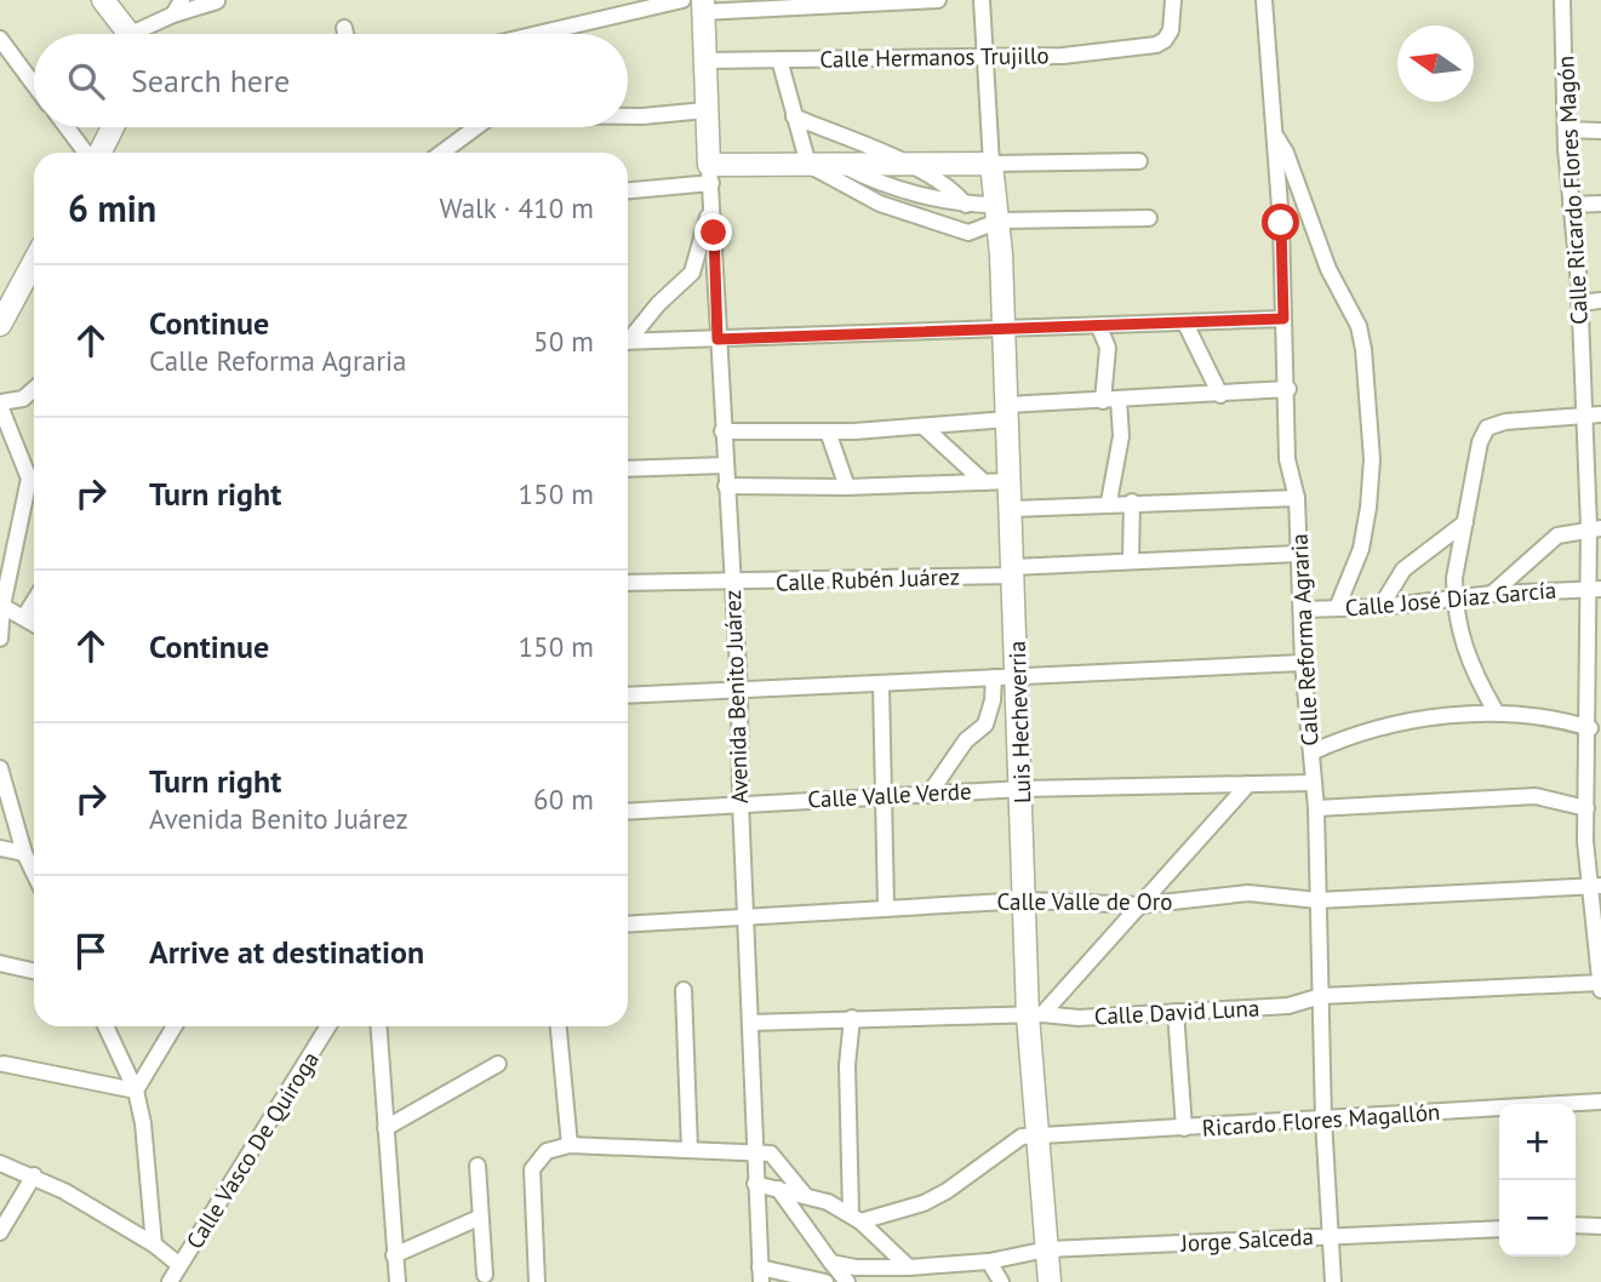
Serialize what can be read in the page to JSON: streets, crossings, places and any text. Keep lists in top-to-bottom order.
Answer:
{
  "streets": {
    "street": [
      "Calle Hermanos Trujillo",
      "Calle Ricardo Flores Magón",
      "Calle Rubén Juárez",
      "Calle José Díaz García",
      "Calle Reforma Agraria",
      "Avenida Benito Juárez",
      "Luis Hecheverria",
      "Calle Valle Verde",
      "Calle Valle de Oro",
      "Calle David Luna",
      "Ricardo Flores Magallón",
      "Calle Vasco De Quiroga",
      "Jorge Salceda"
    ]
  },
  "crossings": [
    ["Calle Hermanos Trujillo", "Avenida Benito Juárez"],
    ["Calle Ricardo Flores Magón", "Calle José Díaz García"],
    ["Calle Ricardo Flores Magón", "Calle Valle de Oro"],
    ["Calle Ricardo Flores Magón", "Calle David Luna"],
    ["Calle Rubén Juárez", "Calle Reforma Agraria"],
    ["Calle Rubén Juárez", "Avenida Benito Juárez"],
    ["Calle Rubén Juárez", "Luis Hecheverria"],
    ["Calle José Díaz García", "Calle Reforma Agraria"],
    ["Calle Reforma Agraria", "Calle Valle Verde"],
    ["Calle Reforma Agraria", "Calle Valle de Oro"],
    ["Calle Reforma Agraria", "Calle David Luna"],
    ["Calle Reforma Agraria", "Ricardo Flores Magallón"],
    ["Calle Reforma Agraria", "Jorge Salceda"],
    ["Avenida Benito Juárez", "Calle Valle Verde"],
    ["Avenida Benito Juárez", "Calle Valle de Oro"],
    ["Avenida Benito Juárez", "Calle David Luna"],
    ["Luis Hecheverria", "Calle Valle Verde"],
    ["Luis Hecheverria", "Calle Valle de Oro"],
    ["Luis Hecheverria", "Calle David Luna"],
    ["Luis Hecheverria", "Ricardo Flores Magallón"],
    ["Luis Hecheverria", "Jorge Salceda"]
  ],
  "north": "left",
  "page": {
    "search": "Search here",
    "heading": ["6 min", "Walk · 410 m"],
    "list": [
      ["Continue", "Calle Reforma Agraria", "50 m"],
      ["Turn right", "150 m"],
      ["Continue", "150 m"],
      ["Turn right", "Avenida Benito Juárez", "60 m"],
      "Arrive at destination"
    ],
    "map_buttons": ["+", "−"]
  }
}
